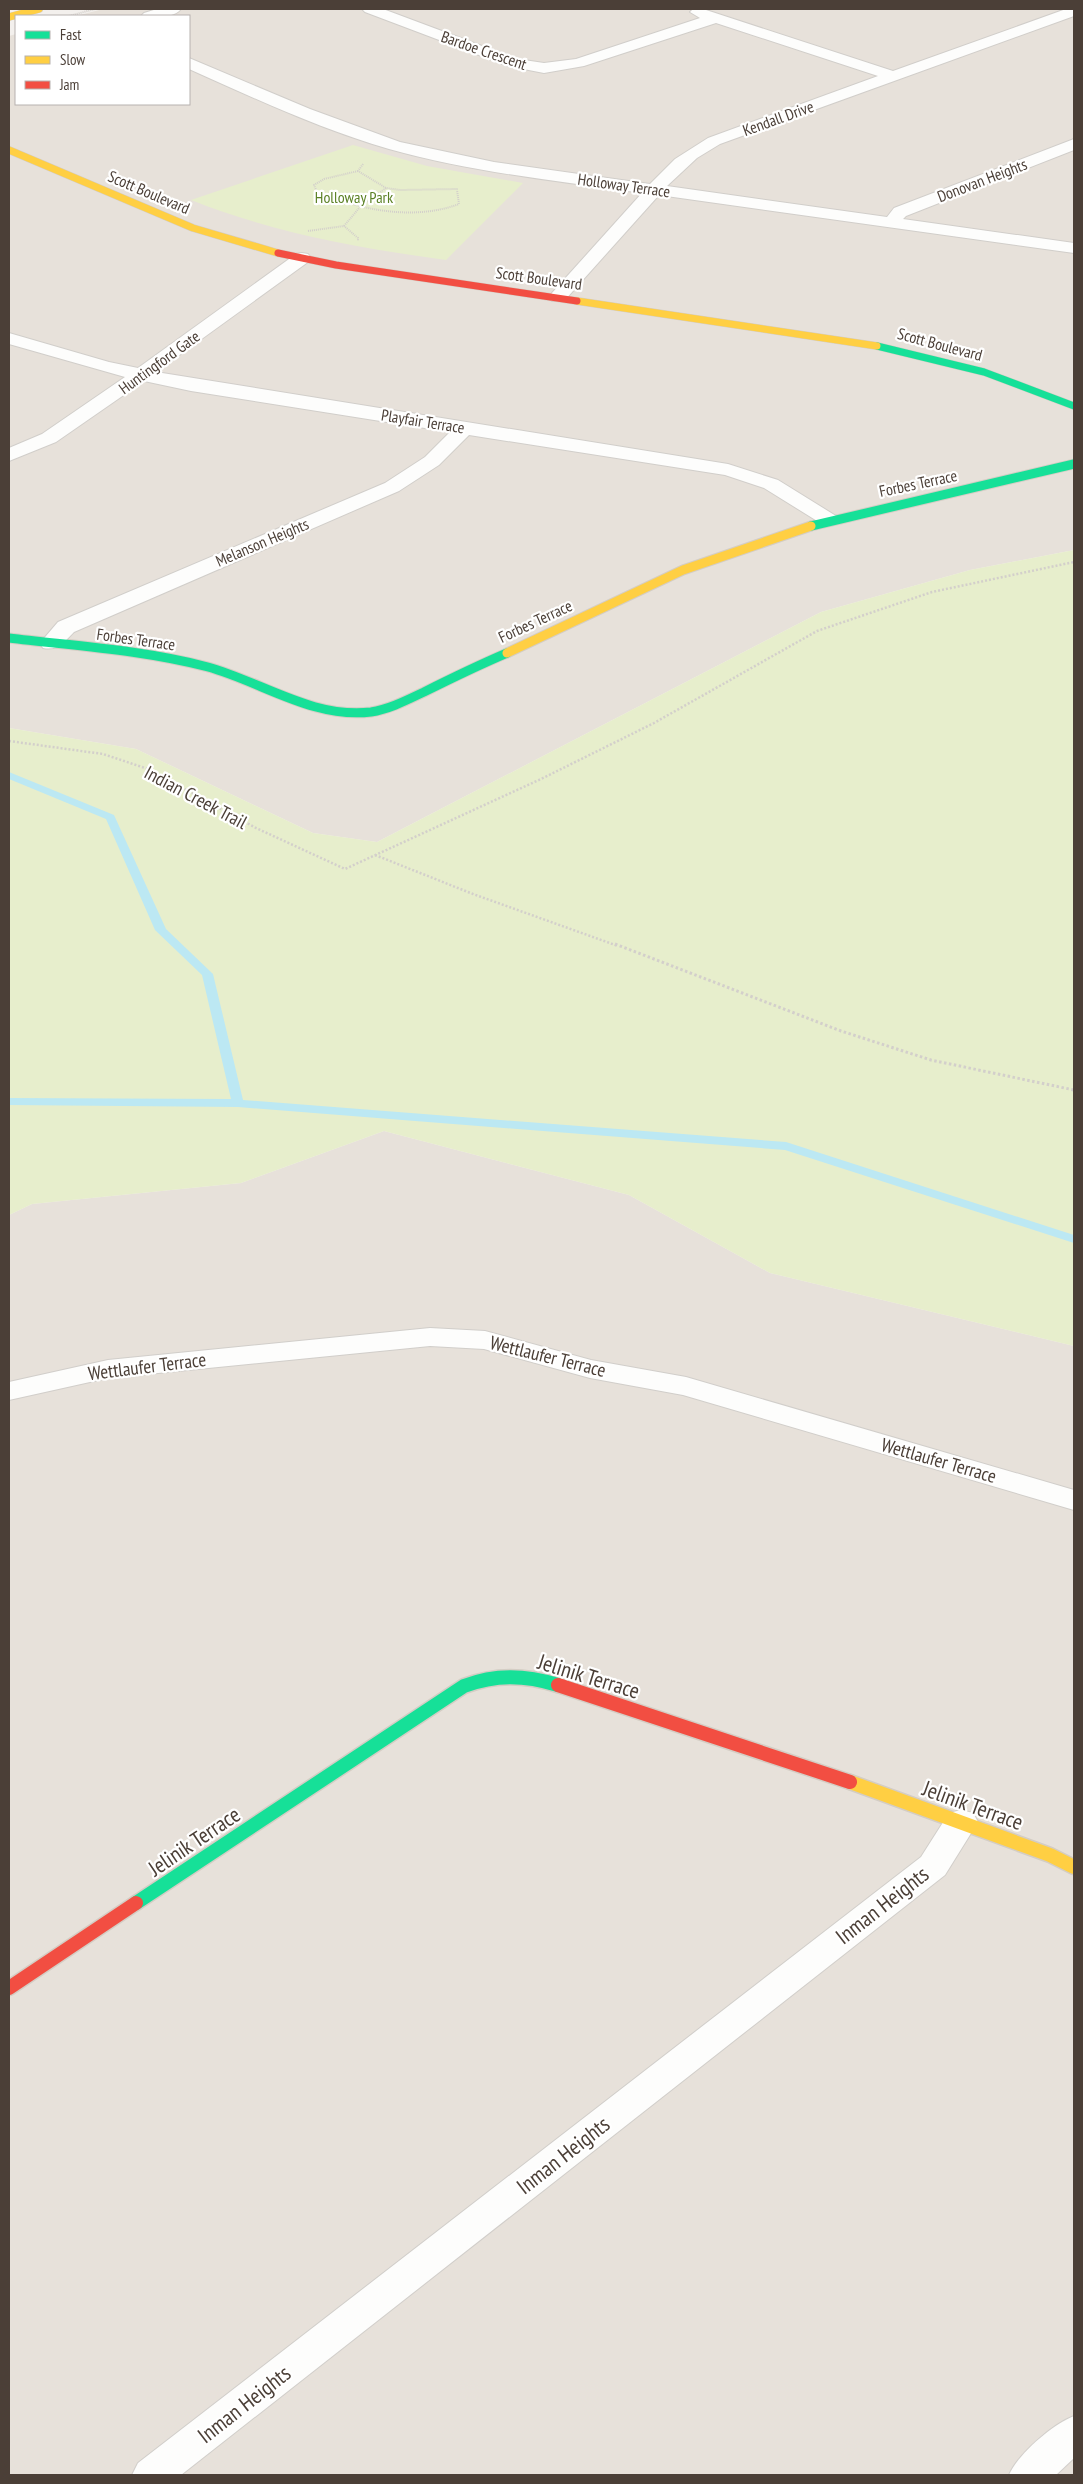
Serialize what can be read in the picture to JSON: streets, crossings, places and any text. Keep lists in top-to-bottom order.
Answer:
{
  "streets": {
    "street": [
      "Bardoe Crescent",
      "Kendall Drive",
      "Donovan Heights",
      "Holloway Terrace",
      "Scott Boulevard",
      "Huntingford Gate",
      "Playfair Terrace",
      "Forbes Terrace",
      "Melanson Heights",
      "Wettlaufer Terrace",
      "Jelinik Terrace",
      "Inman Heights"
    ],
    "path": ["Indian Creek Trail"]
  },
  "crossings": [
    ["Kendall Drive", "Holloway Terrace"],
    ["Kendall Drive", "Scott Boulevard"],
    ["Donovan Heights", "Holloway Terrace"],
    ["Scott Boulevard", "Huntingford Gate"],
    ["Huntingford Gate", "Playfair Terrace"],
    ["Playfair Terrace", "Forbes Terrace"],
    ["Playfair Terrace", "Melanson Heights"],
    ["Forbes Terrace", "Melanson Heights"],
    ["Jelinik Terrace", "Inman Heights"]
  ],
  "parks": ["Holloway Park"],
  "legend": ["Fast", "Slow", "Jam"]
}
